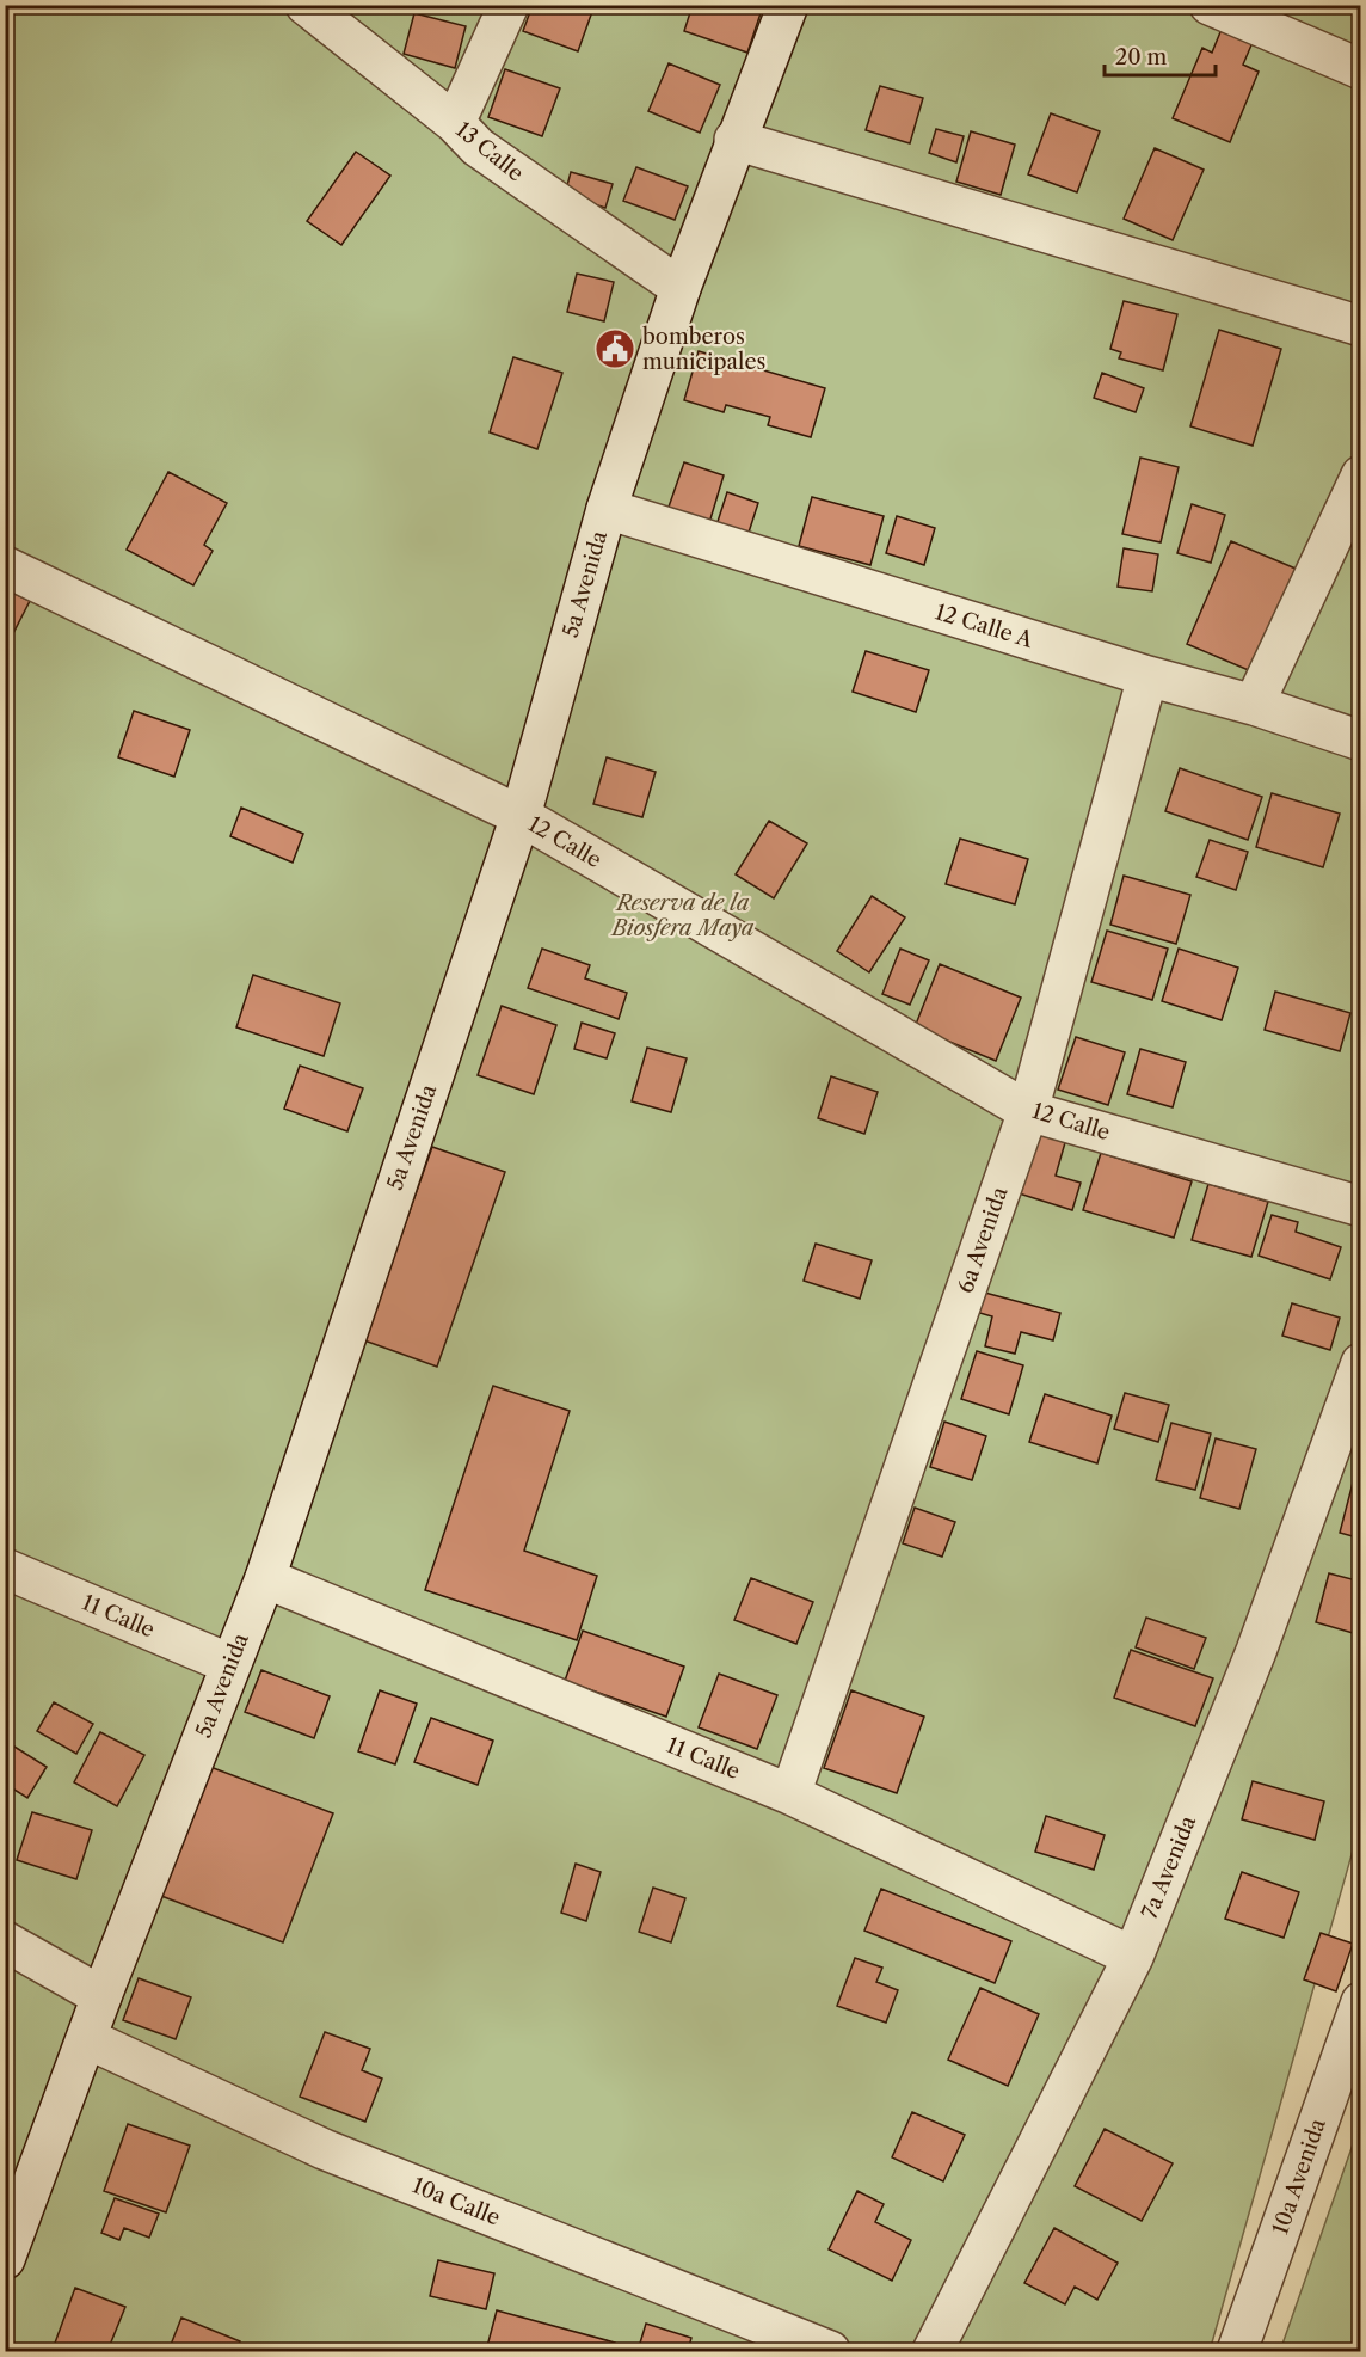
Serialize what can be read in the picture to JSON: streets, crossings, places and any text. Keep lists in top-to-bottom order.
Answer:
{
  "streets": {
    "street": [
      "13 Calle",
      "5a Avenida",
      "12 Calle A",
      "12 Calle",
      "6a Avenida",
      "11 Calle",
      "7a Avenida",
      "10a Avenida",
      "10a Calle"
    ]
  },
  "crossings": [
    ["13 Calle", "5a Avenida"],
    ["5a Avenida", "12 Calle A"],
    ["5a Avenida", "12 Calle"],
    ["5a Avenida", "11 Calle"],
    ["5a Avenida", "10a Calle"],
    ["12 Calle A", "6a Avenida"],
    ["12 Calle", "6a Avenida"],
    ["6a Avenida", "11 Calle"],
    ["11 Calle", "7a Avenida"]
  ],
  "parks": ["Reserva de la Biosfera Maya"],
  "places": {
    "public building": ["bomberos municipales"]
  },
  "scale_bar": "20 m"
}
